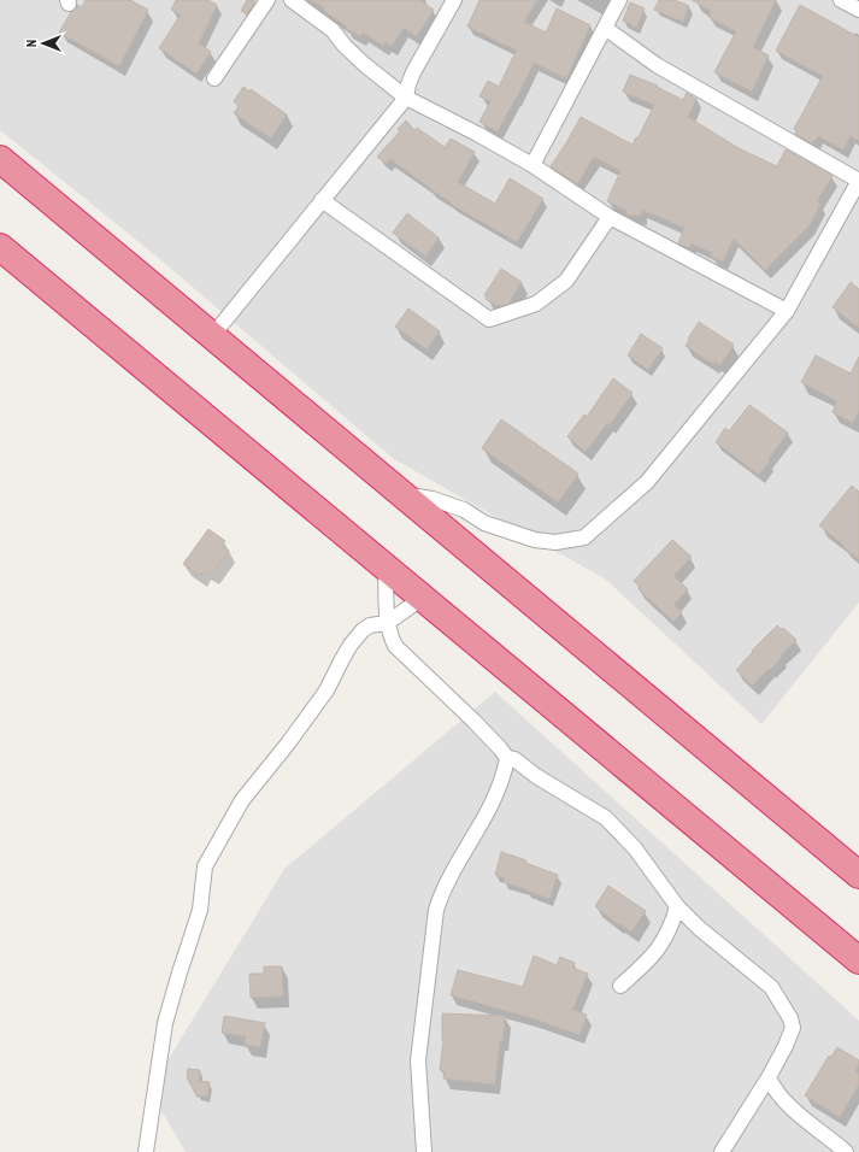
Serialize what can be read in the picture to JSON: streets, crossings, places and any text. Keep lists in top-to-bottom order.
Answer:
{
  "north": "left"
}
